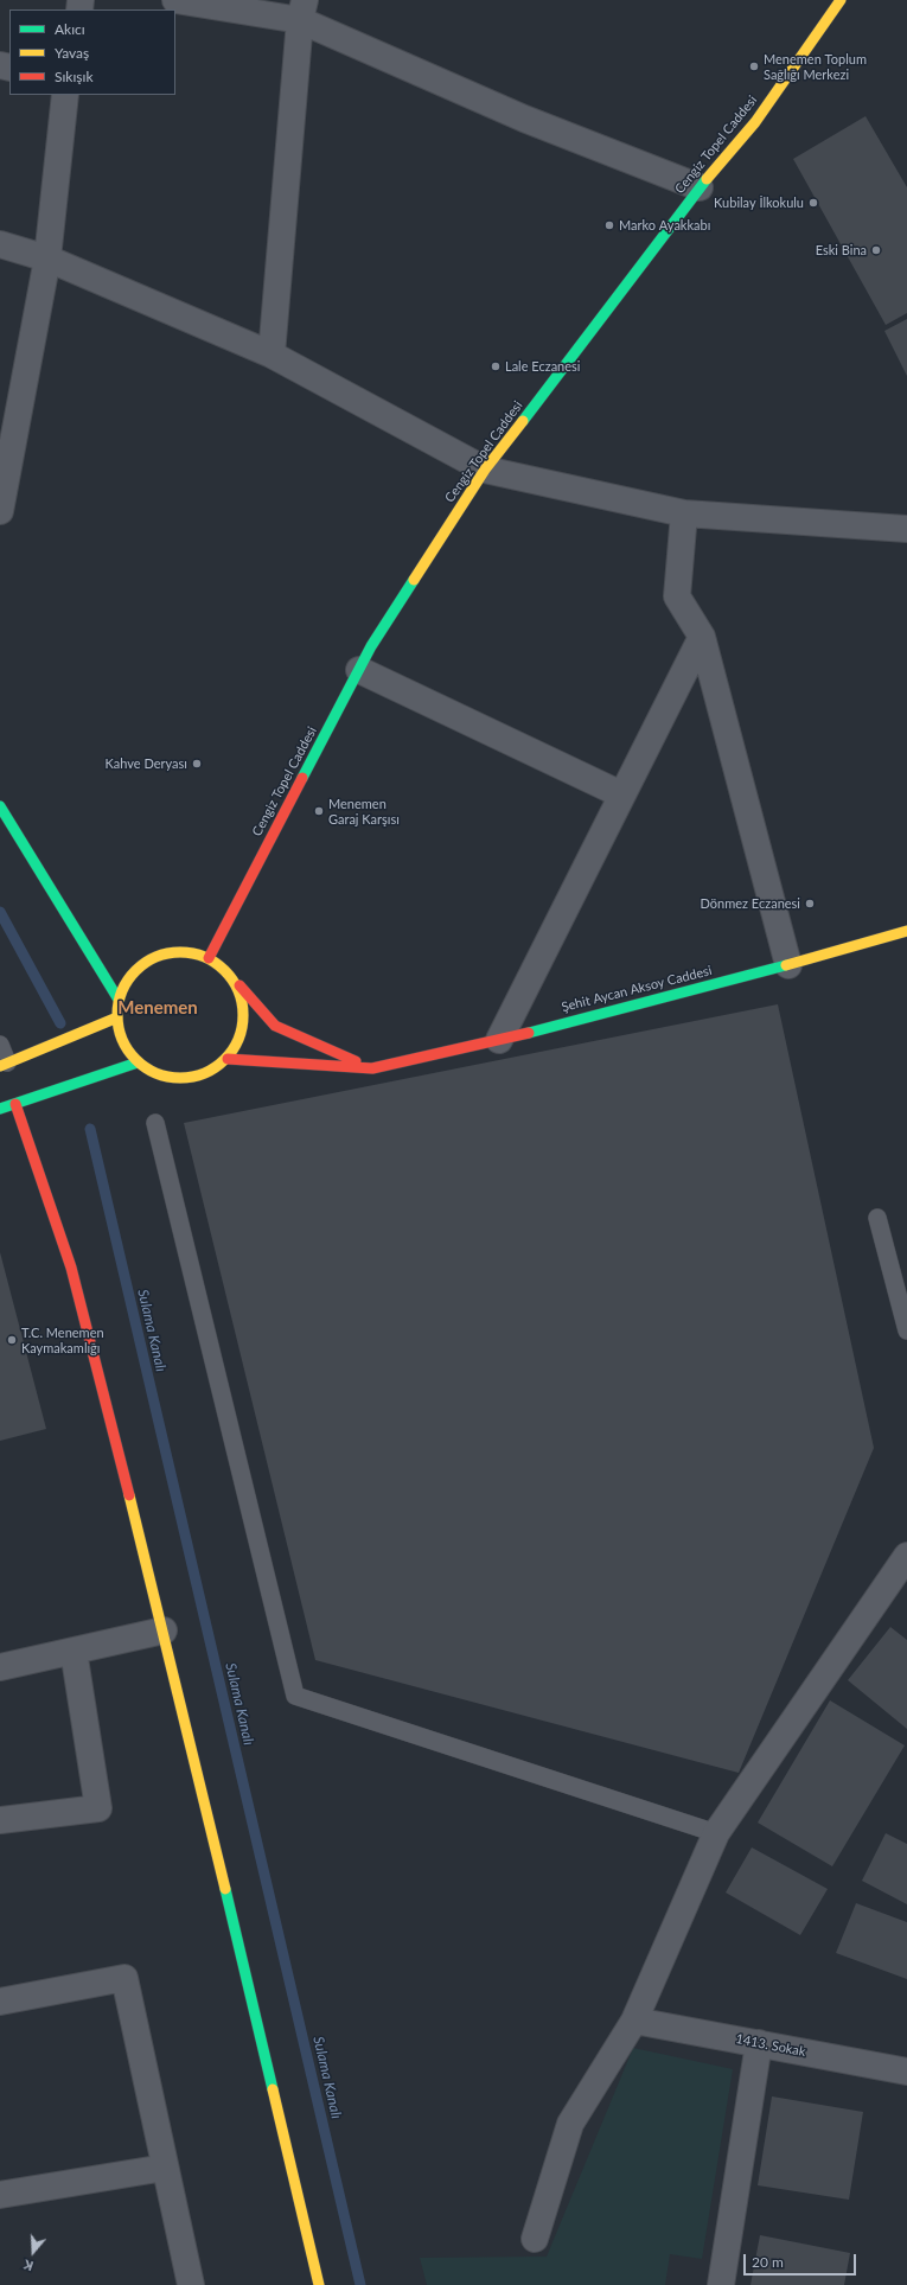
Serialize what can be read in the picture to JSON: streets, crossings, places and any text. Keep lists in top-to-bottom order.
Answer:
{
  "streets": {
    "street": ["Cengiz Topel Caddesi", "Şehit Aycan Aksoy Caddesi", "1413. Sokak"]
  },
  "crossings": [
    ["Cengiz Topel Caddesi", "Şehit Aycan Aksoy Caddesi"]
  ],
  "districts": ["Menemen"],
  "water": ["Sulama Kanalı"],
  "places": [
    "Menemen Toplum Sağlığı Merkezi",
    "Kubilay İlkokulu",
    "Marko Ayakkabı",
    "Eski Bina",
    "Lale Eczanesi",
    "Kahve Deryası",
    "Menemen Garaj Karşısı",
    "Dönmez Eczanesi",
    "T.C. Menemen Kaymakamlığı"
  ],
  "legend": ["Akıcı", "Yavaş", "Sıkışık"],
  "scale_bar": "20 m",
  "north": "bottom"
}
